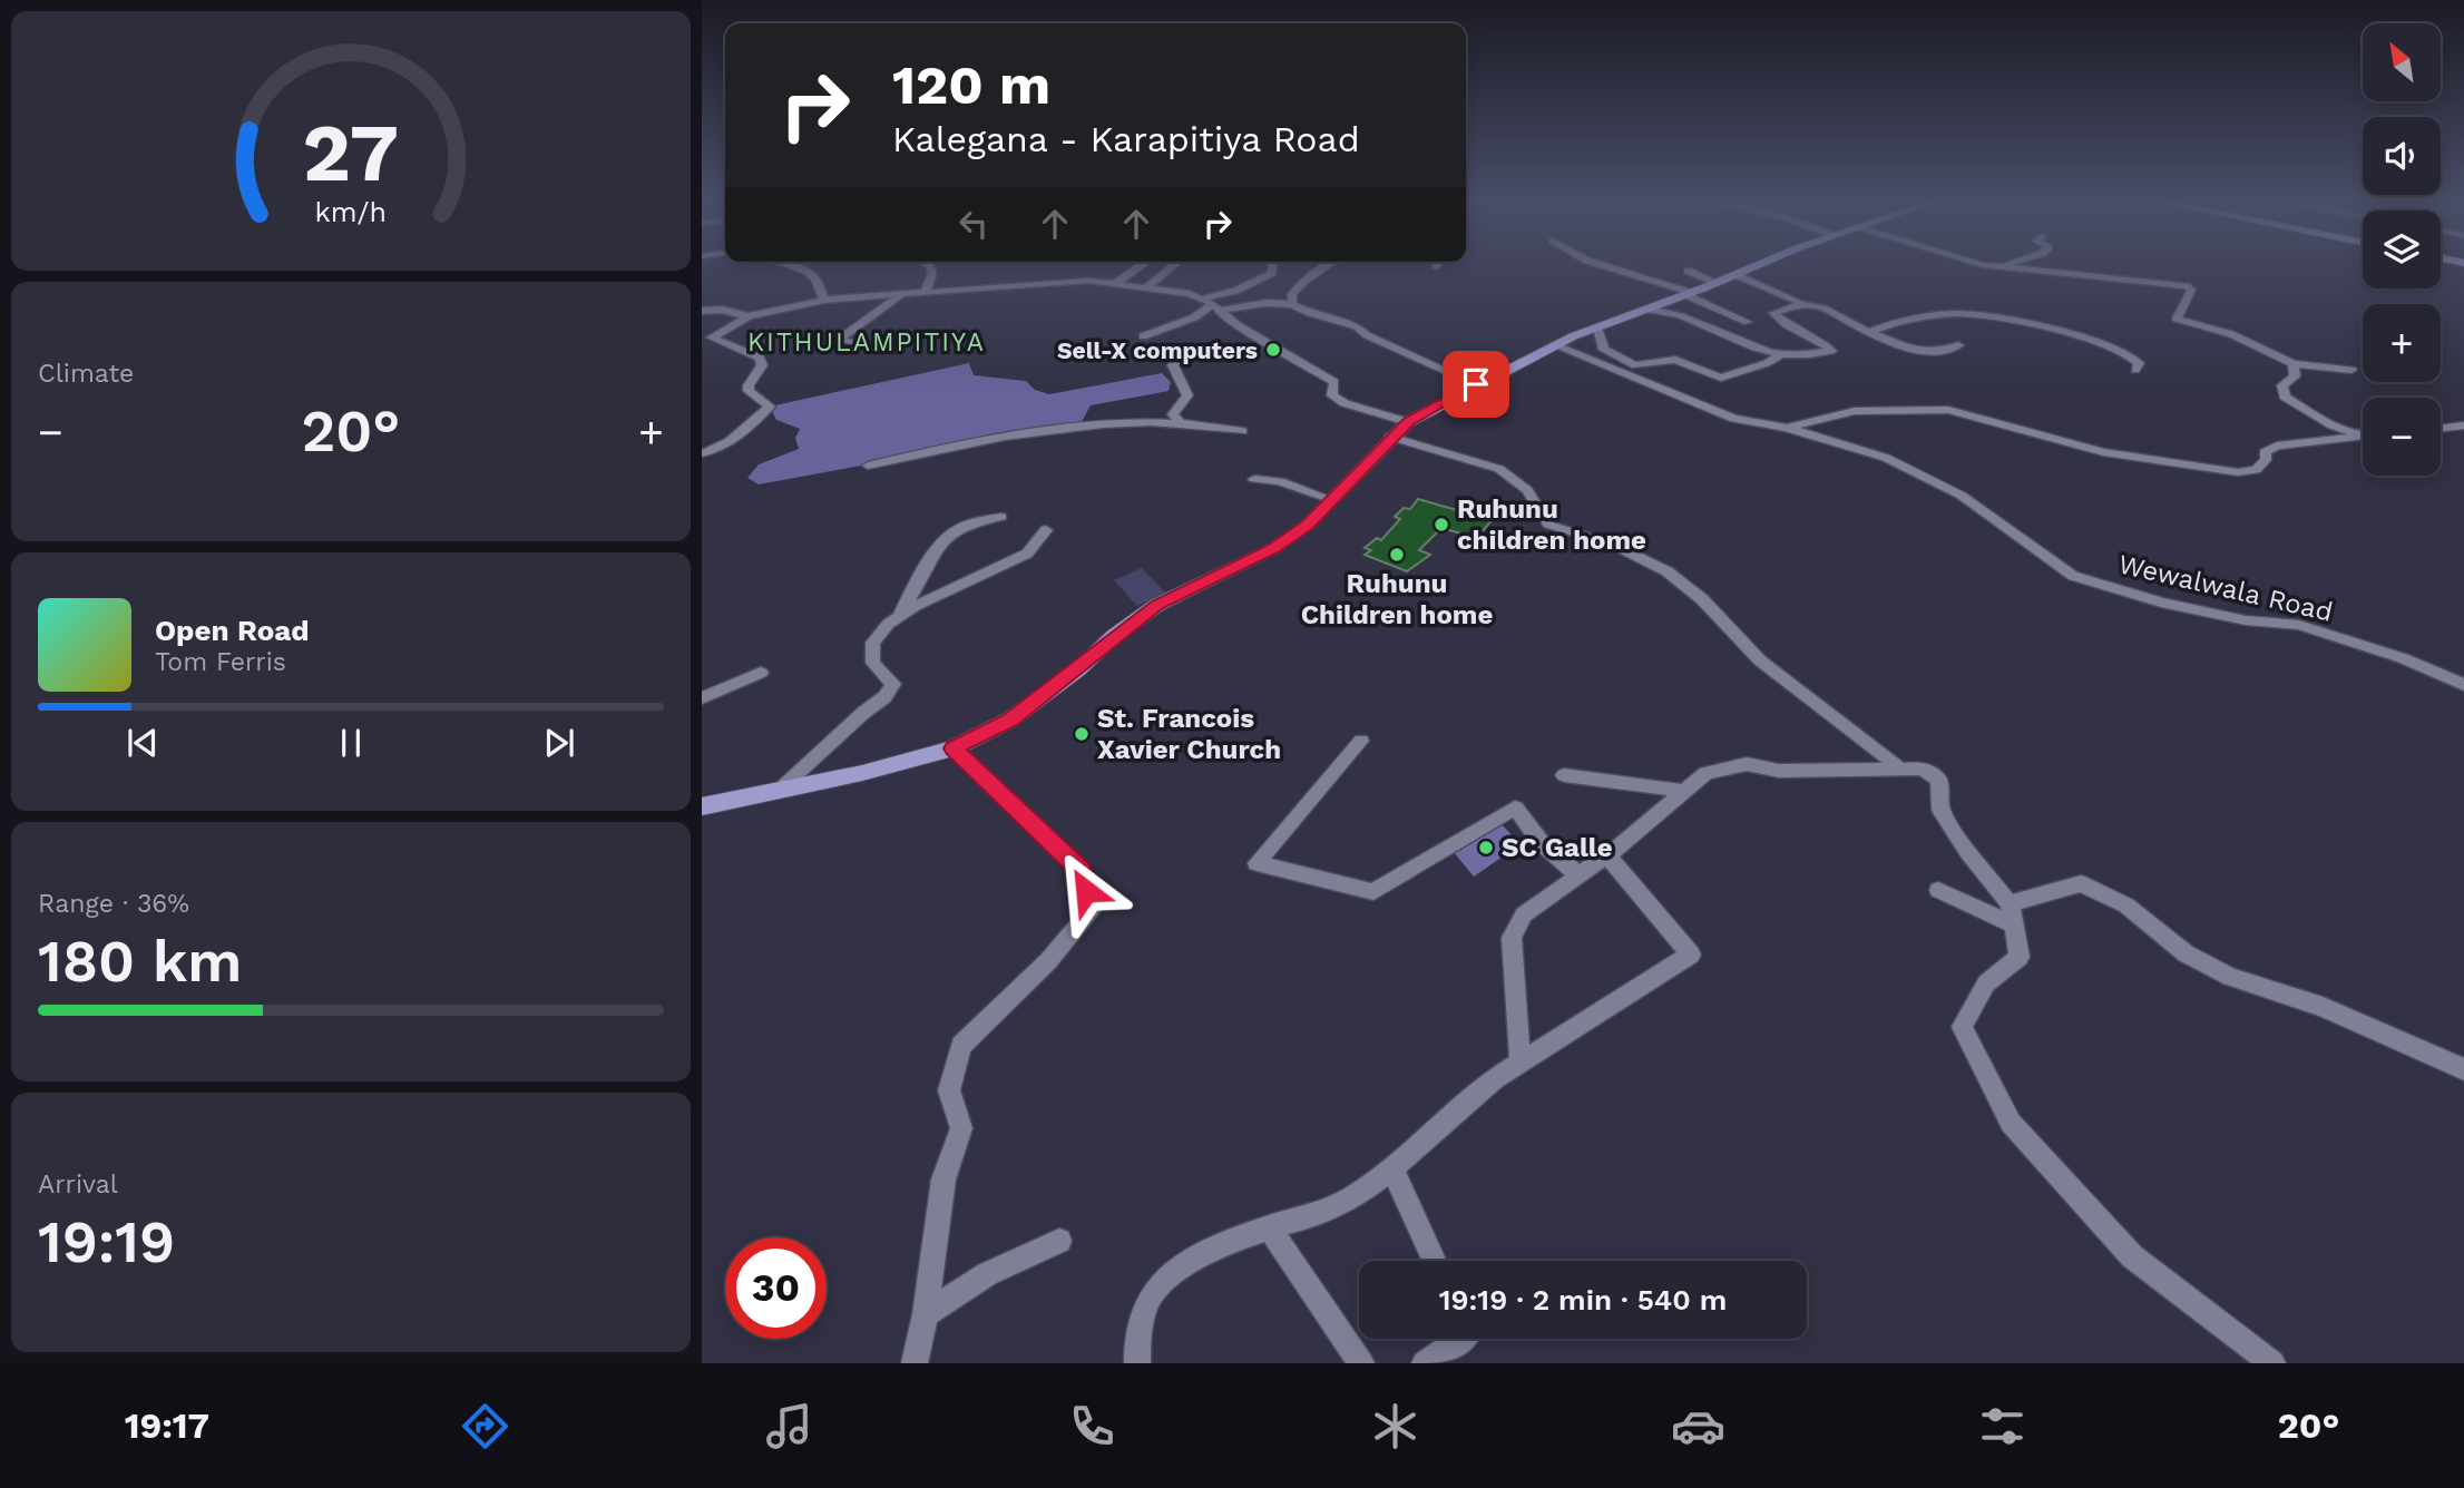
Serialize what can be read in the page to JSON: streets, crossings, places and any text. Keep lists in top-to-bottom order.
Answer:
{
  "streets": {
    "street": ["Wewalwala Road"]
  },
  "districts": ["KITHULAMPITIYA"],
  "places": [
    "Sell-X computers",
    "Ruhunu children home",
    "Ruhunu Children home",
    "St. Francois Xavier Church",
    "SC Galle"
  ],
  "north": "top left",
  "page": {
    "map_buttons": ["+", "−"],
    "turn": ["120 m", "Kalegana - Karapitiya Road"],
    "tile": [
      "Climate",
      ["Range · 36%", "180 km"],
      ["Arrival", "19:19"]
    ],
    "heat": ["−", "20°", "+"],
    "song": ["Open Road", "Tom Ferris"],
    "limit": "30",
    "trip": "19:19 · 2 min · 540 m",
    "tabs": ["19:17", "20°"],
    "gauge": ["27", "km/h"]
  }
}
